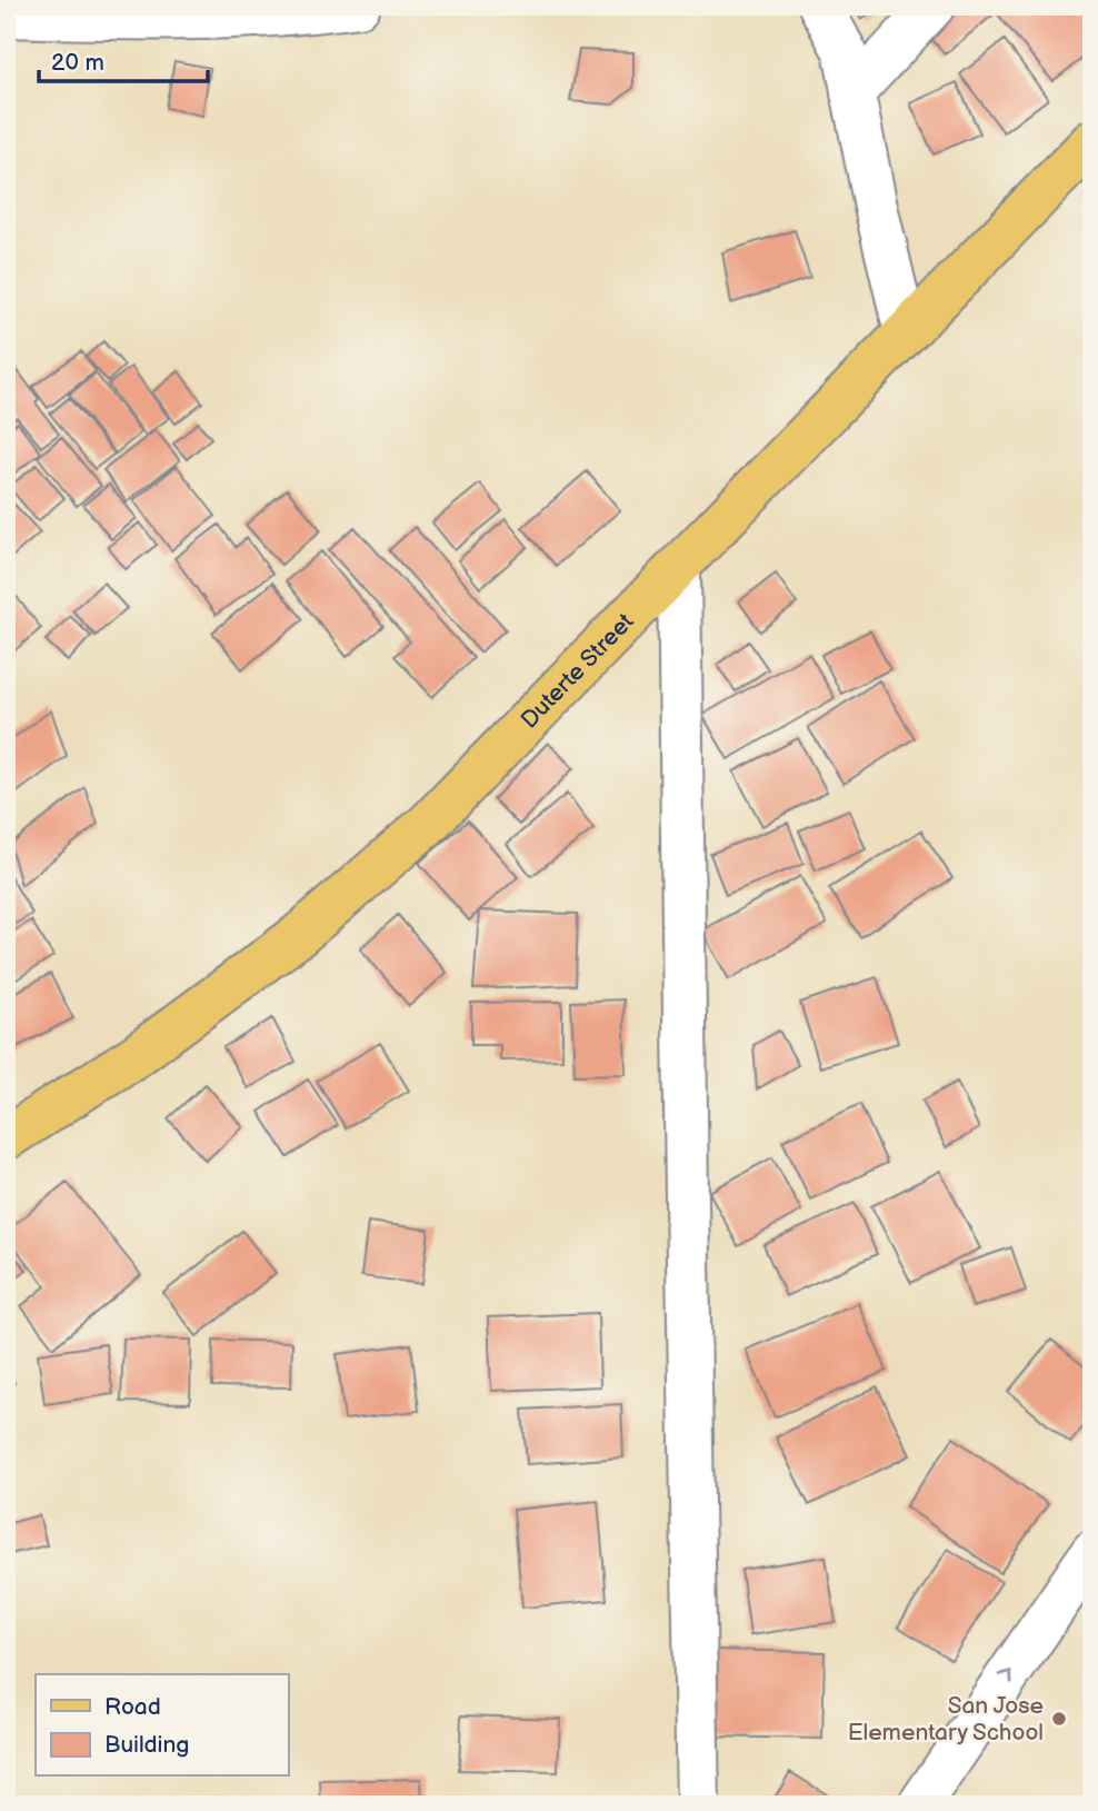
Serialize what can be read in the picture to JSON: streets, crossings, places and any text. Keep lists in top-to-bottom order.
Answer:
{
  "streets": {
    "main road": ["Duterte Street"]
  },
  "places": ["San Jose Elementary School"],
  "legend": ["Road", "Building"],
  "scale_bar": "20 m"
}
